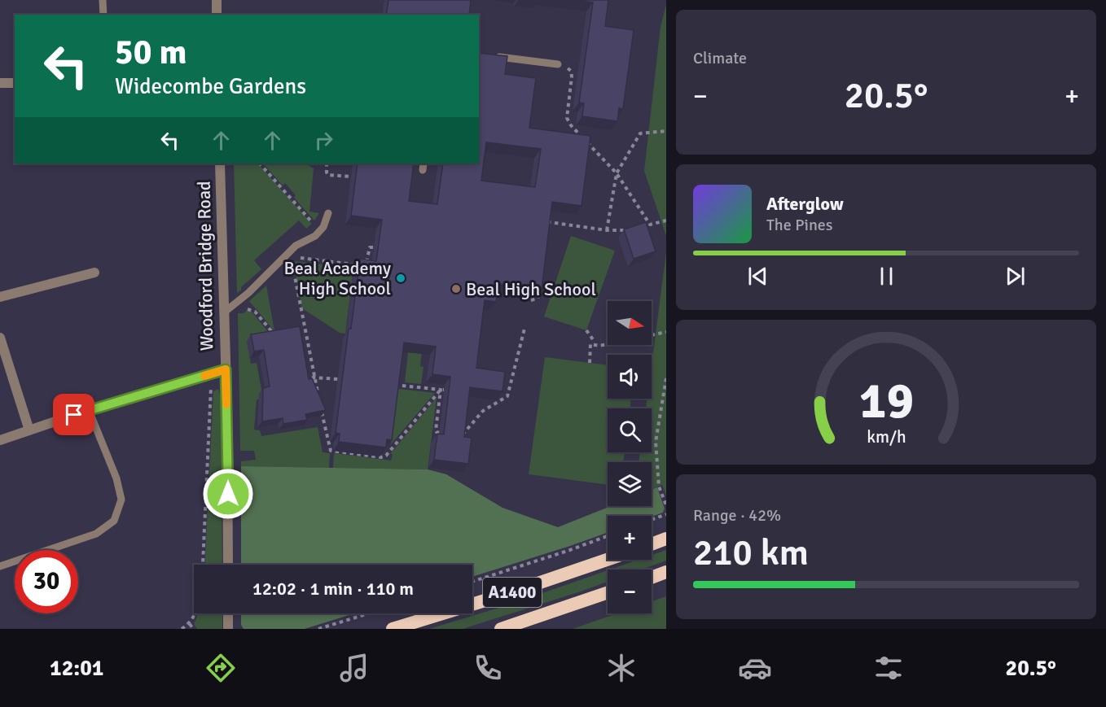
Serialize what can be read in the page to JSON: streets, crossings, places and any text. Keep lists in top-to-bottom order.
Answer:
{
  "streets": {
    "highway": ["A1400"],
    "street": ["Woodford Bridge Road"]
  },
  "places": ["Beal Academy High School", "Beal High School"],
  "north": "right",
  "page": {
    "tile": [
      "Climate",
      ["Range · 42%", "210 km"]
    ],
    "turn": ["50 m", "Widecombe Gardens"],
    "heat": ["−", "20.5°", "+"],
    "song": ["Afterglow", "The Pines"],
    "map_buttons": ["+", "−"],
    "limit": "30",
    "trip": "12:02 · 1 min · 110 m",
    "tabs": ["12:01", "20.5°"],
    "gauge": ["19", "km/h"]
  }
}
